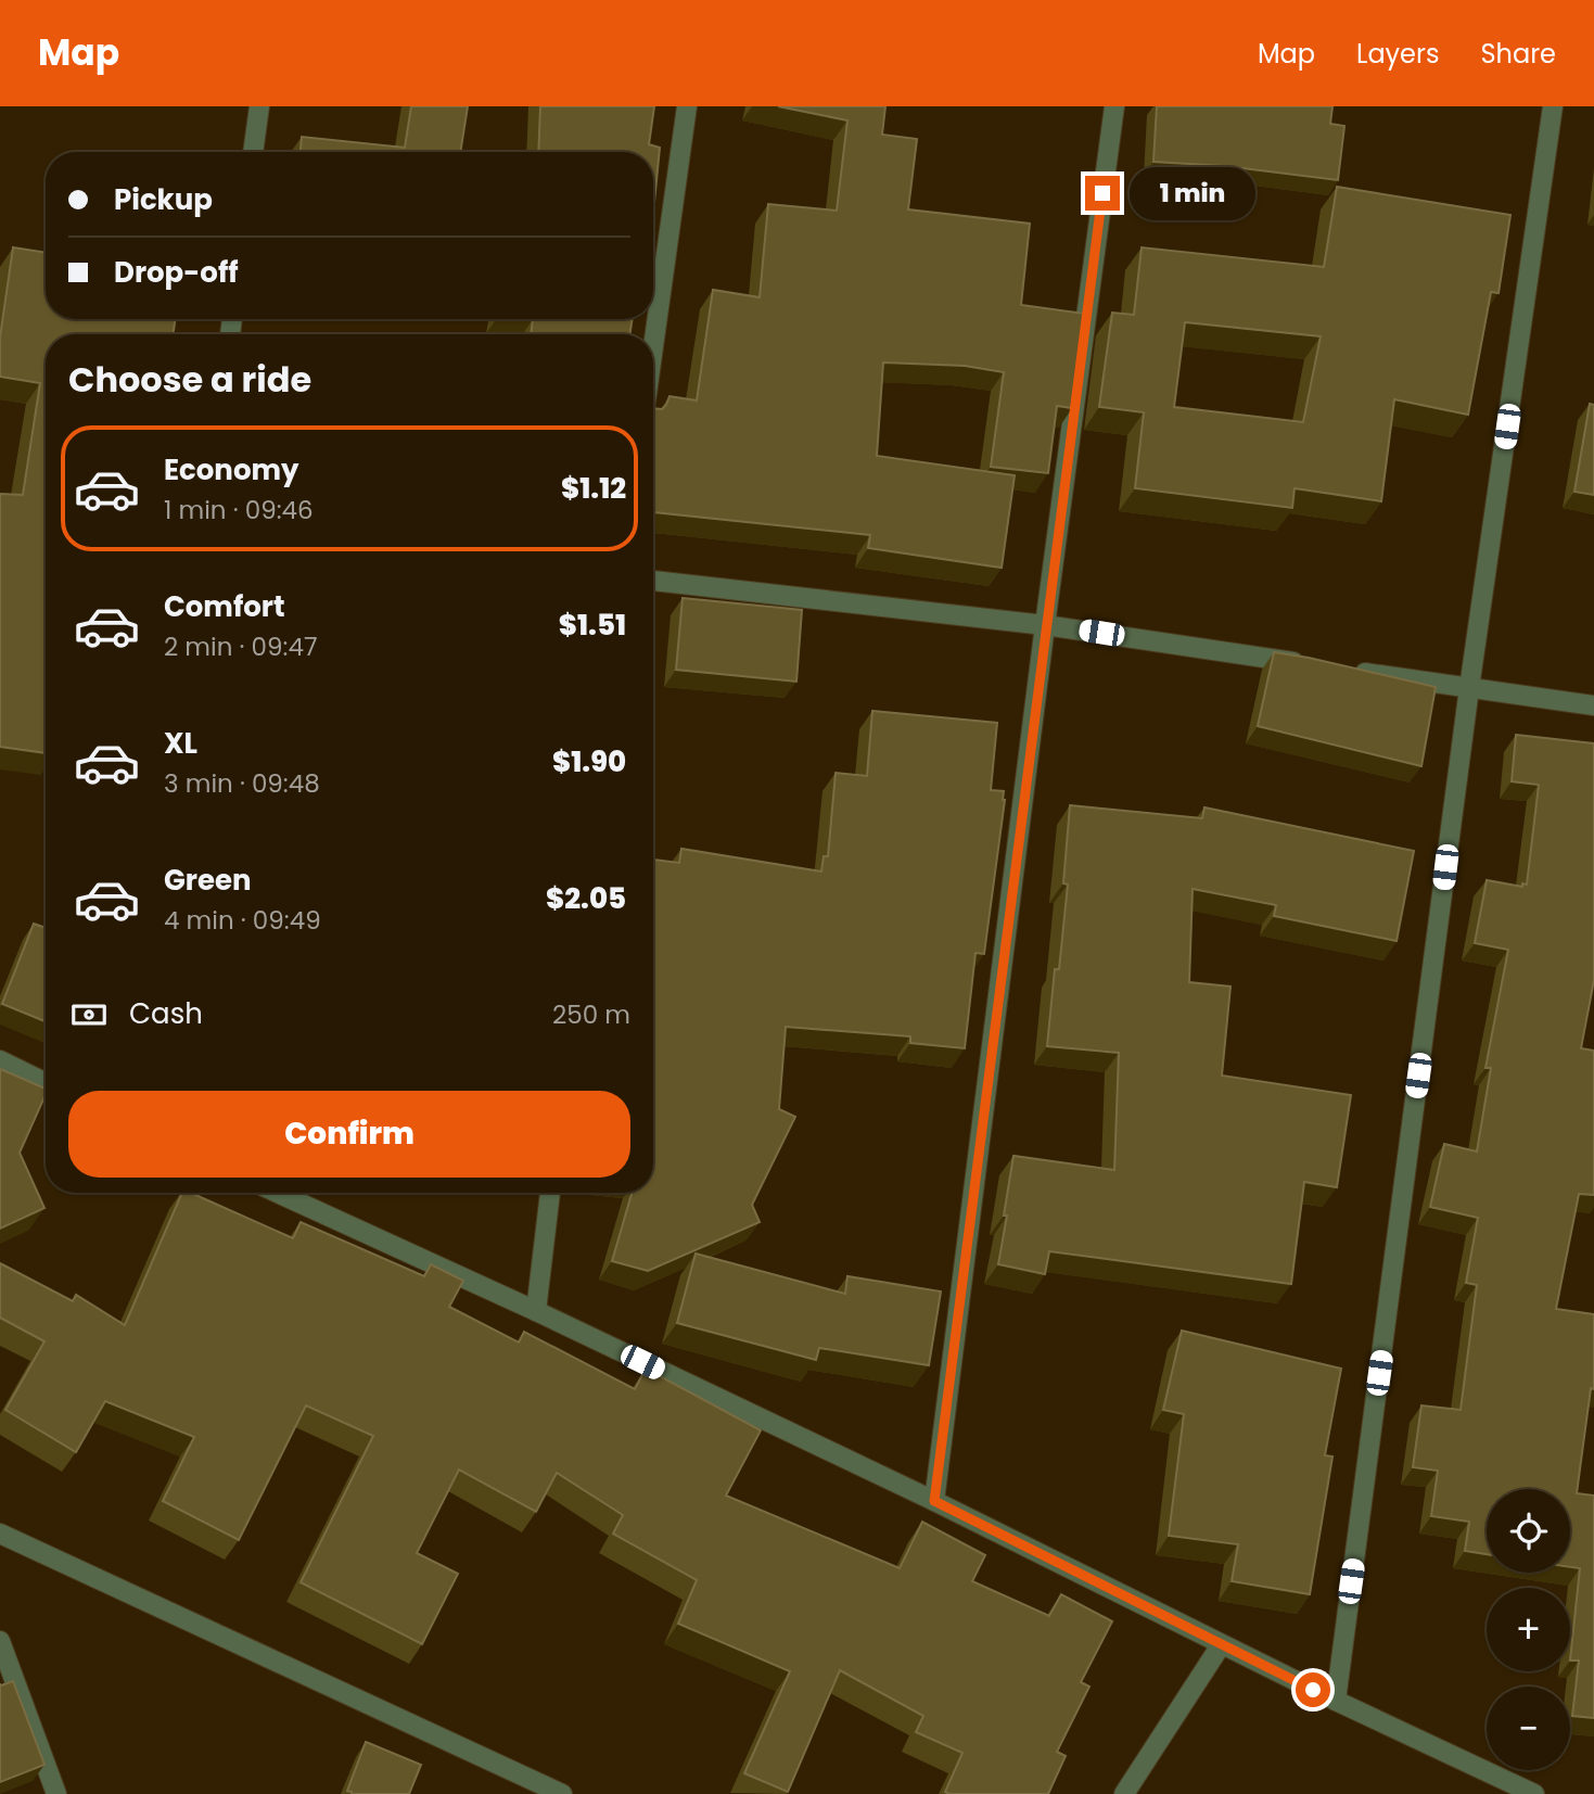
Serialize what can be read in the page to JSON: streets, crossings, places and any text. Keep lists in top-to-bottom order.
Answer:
{
  "page": {
    "header": "Map",
    "nav": ["Map", "Layers", "Share"],
    "banner": ["Pickup", "Drop-off"],
    "bubble": "1 min",
    "heading": "Choose a ride",
    "list": [
      {
        "name": "Economy",
        "note": "1 min · 09:46",
        "value": "$1.12"
      },
      {
        "name": "Comfort",
        "note": "2 min · 09:47",
        "value": "$1.51"
      },
      {
        "name": "XL",
        "note": "3 min · 09:48",
        "value": "$1.90"
      },
      {
        "name": "Green",
        "note": "4 min · 09:49",
        "value": "$2.05"
      }
    ],
    "pay": ["Cash", "250 m"],
    "buttons": "Confirm",
    "map_buttons": ["+", "−"]
  }
}
